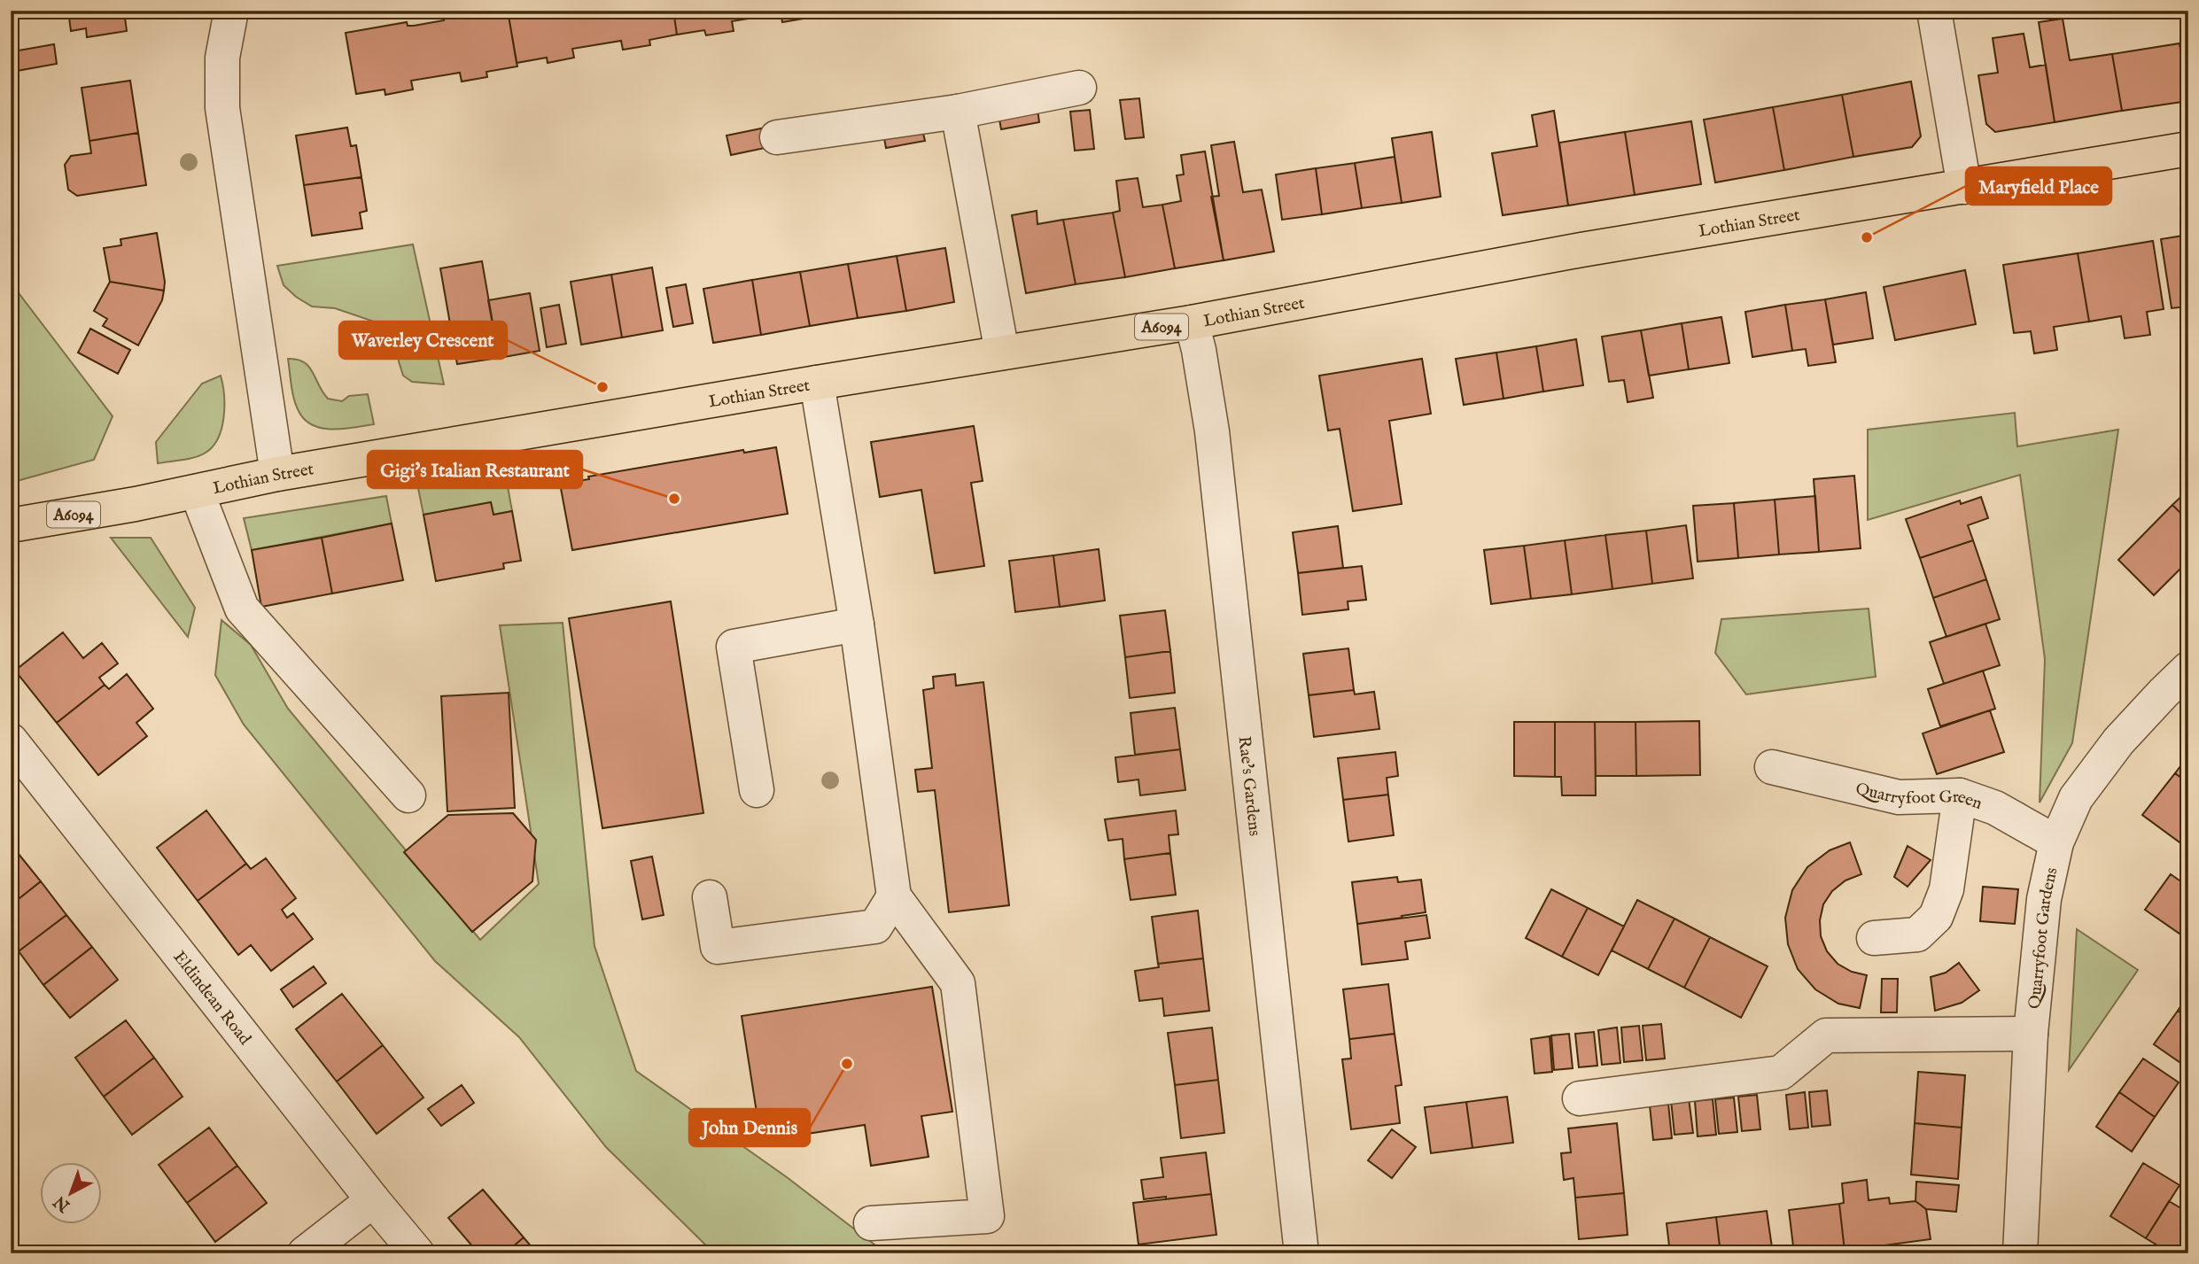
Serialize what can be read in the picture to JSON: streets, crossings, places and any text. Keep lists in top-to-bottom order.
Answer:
{
  "streets": {
    "main road": ["Lothian Street", "A6094"],
    "street": [
      "Rae's Gardens",
      "Quarryfoot Green",
      "Quarryfoot Gardens",
      "Eldindean Road"
    ]
  },
  "crossings": [
    ["Lothian Street", "Rae's Gardens"],
    ["Quarryfoot Green", "Quarryfoot Gardens"]
  ],
  "places": [
    "Maryfield Place",
    "Waverley Crescent",
    "Gigi's Italian Restaurant",
    "John Dennis"
  ],
  "north": "bottom left"
}
